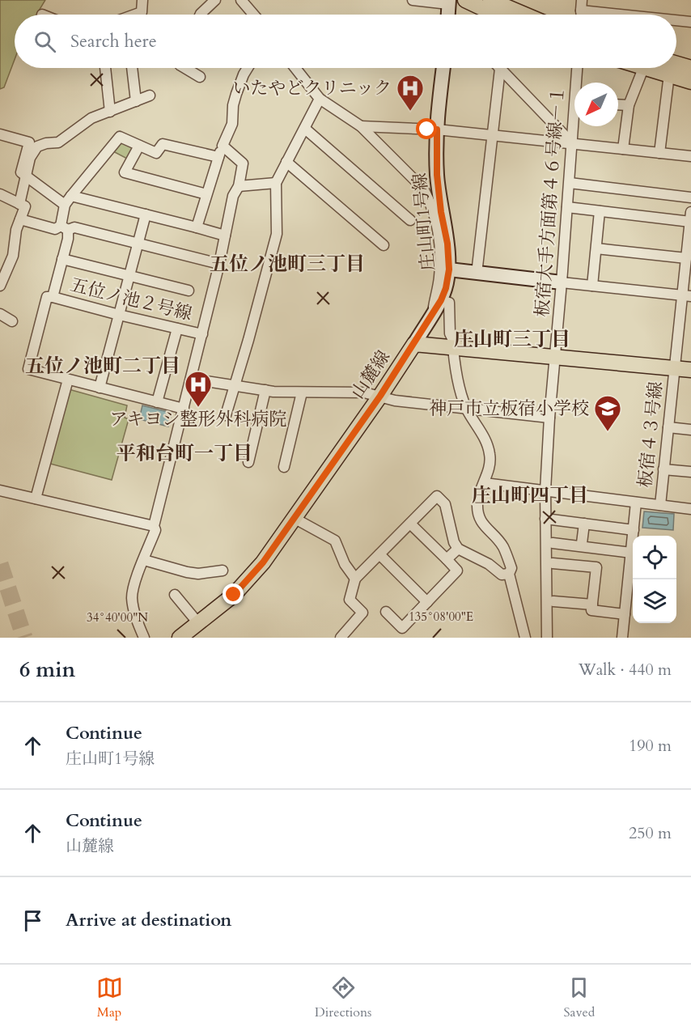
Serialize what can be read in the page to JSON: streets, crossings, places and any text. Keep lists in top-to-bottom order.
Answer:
{
  "streets": {
    "main road": ["山麓線"],
    "street": [
      "板宿大手方面第４６号線－１",
      "庄山町1号線",
      "五位ノ池２号線",
      "板宿４３号線"
    ]
  },
  "crossings": [
    ["板宿大手方面第４６号線－１", "山麓線"],
    ["庄山町1号線", "山麓線"],
    ["山麓線", "板宿４３号線"]
  ],
  "districts": [
    "五位ノ池町三丁目",
    "庄山町三丁目",
    "五位ノ池町二丁目",
    "平和台町一丁目",
    "庄山町四丁目"
  ],
  "places": {
    "hospital": ["いたやどクリニック", "アキヨシ整形外科病院"],
    "school or university": ["神戸市立板宿小学校"]
  },
  "north": "bottom left",
  "page": {
    "search": "Search here",
    "heading": ["6 min", "Walk · 440 m"],
    "list": [
      ["Continue", "庄山町1号線", "190 m"],
      ["Continue", "山麓線", "250 m"],
      "Arrive at destination"
    ],
    "nav": ["Map", "Directions", "Saved"]
  },
  "coordinates": ["135°08'00\"E", "34°40'00\"N"]
}
